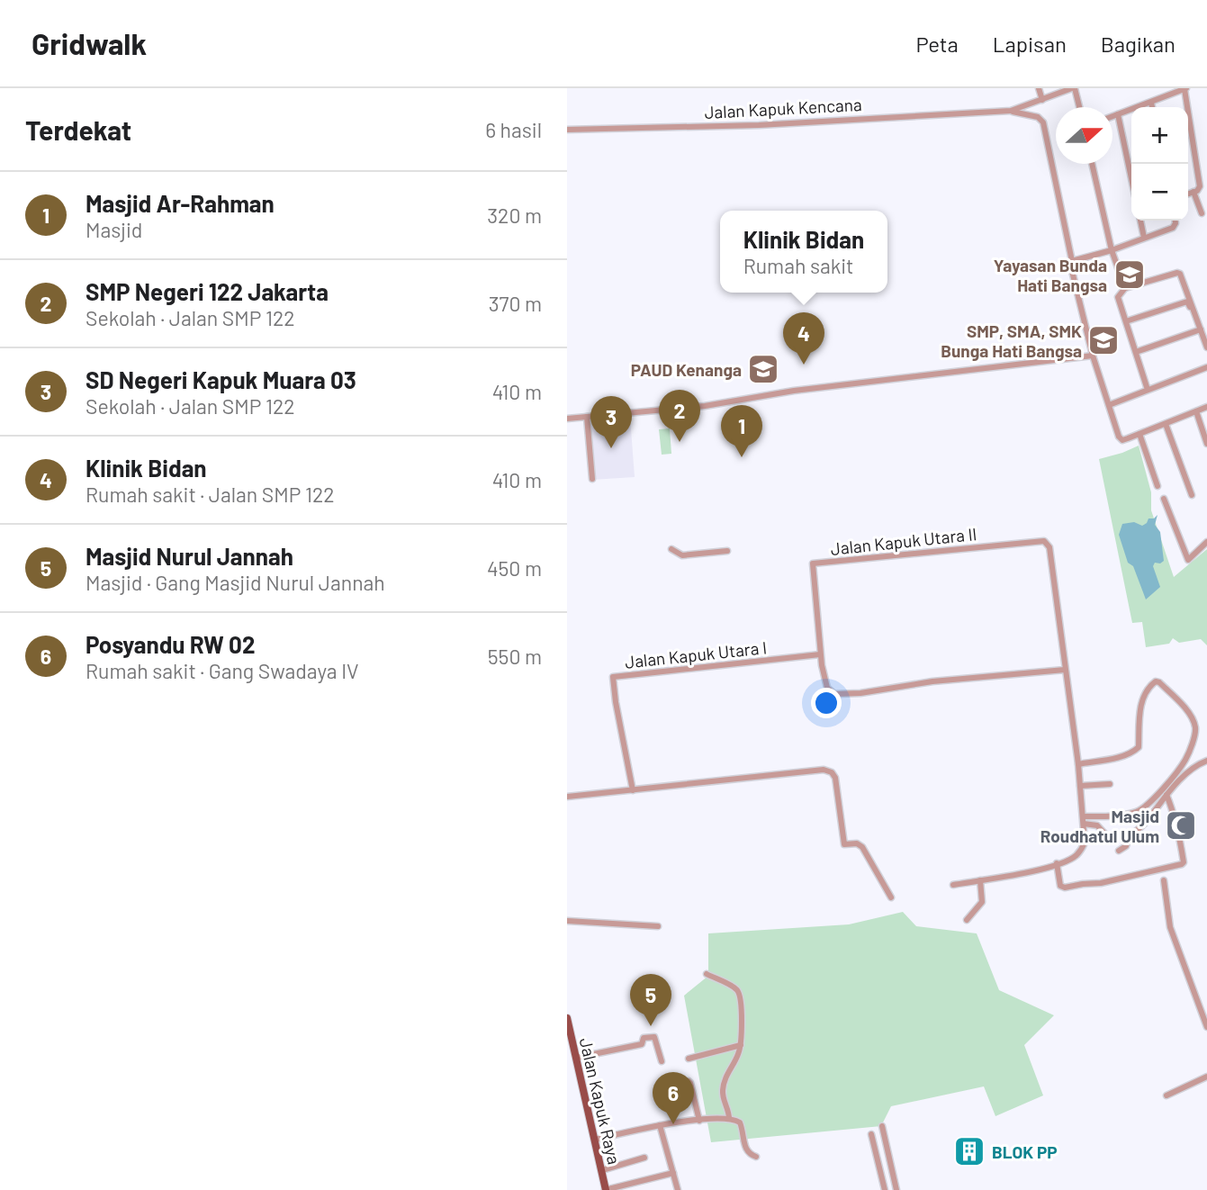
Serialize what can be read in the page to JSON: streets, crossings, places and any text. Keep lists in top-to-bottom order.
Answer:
{
  "streets": {
    "main road": ["Jalan Kapuk Raya"],
    "street": ["Jalan Kapuk Kencana", "Jalan Kapuk Utara II", "Jalan Kapuk Utara I"]
  },
  "crossings": [
    ["Jalan Kapuk Utara II", "Jalan Kapuk Utara I"]
  ],
  "places": {
    "school or university": ["Yayasan Bunda Hati Bangsa", "SMP, SMA, SMK Bunga Hati Bangsa", "PAUD Kenanga"],
    "mosque": ["Masjid Roudhatul Ulum"],
    "building": ["BLOK PP"]
  },
  "north": "right",
  "page": {
    "header": "Gridwalk",
    "nav": ["Peta", "Lapisan", "Bagikan"],
    "heading": ["Terdekat", "6 hasil"],
    "map_buttons": ["+", "−"],
    "list": [
      {
        "mark": "1",
        "name": "Masjid Ar-Rahman",
        "note": "Masjid",
        "value": "320 m"
      },
      {
        "mark": "2",
        "name": "SMP Negeri 122 Jakarta",
        "note": "Sekolah · Jalan SMP 122",
        "value": "370 m"
      },
      {
        "mark": "3",
        "name": "SD Negeri Kapuk Muara 03",
        "note": "Sekolah · Jalan SMP 122",
        "value": "410 m"
      },
      {
        "mark": "4",
        "name": "Klinik Bidan",
        "note": "Rumah sakit · Jalan SMP 122",
        "value": "410 m"
      },
      {
        "mark": "5",
        "name": "Masjid Nurul Jannah",
        "note": "Masjid · Gang Masjid Nurul Jannah",
        "value": "450 m"
      },
      {
        "mark": "6",
        "name": "Posyandu RW 02",
        "note": "Rumah sakit · Gang Swadaya IV",
        "value": "550 m"
      }
    ],
    "popup": ["Klinik Bidan", "Rumah sakit"],
    "pins": [
      "4",
      "2",
      "3",
      "1",
      "5",
      "6"
    ]
  }
}
